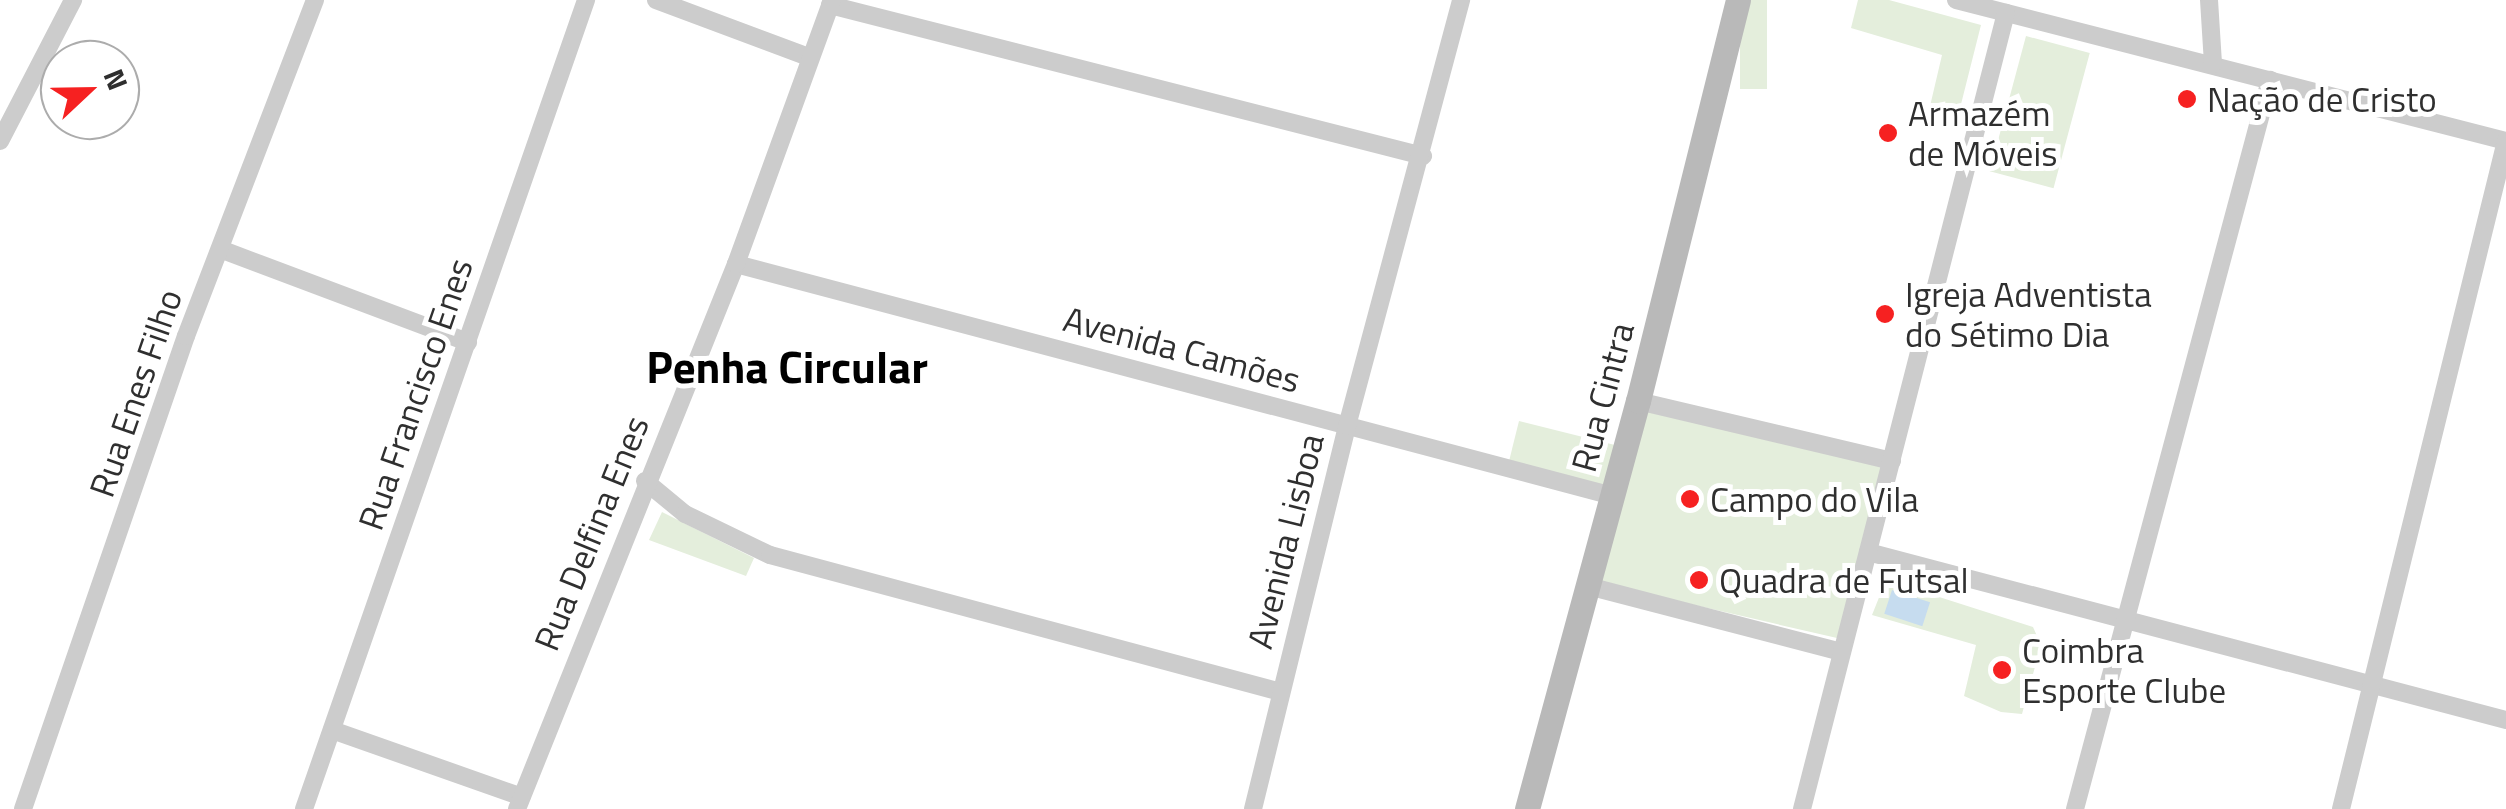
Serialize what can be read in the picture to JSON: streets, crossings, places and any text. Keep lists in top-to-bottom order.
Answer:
{
  "streets": {
    "street": [
      "Avenida Camões",
      "Rua Enes Filho",
      "Rua Francisco Enes",
      "Rua Cintra",
      "Rua Delfina Enes",
      "Avenida Lisboa"
    ]
  },
  "crossings": [
    ["Avenida Camões", "Rua Cintra"],
    ["Avenida Camões", "Rua Delfina Enes"],
    ["Avenida Camões", "Avenida Lisboa"]
  ],
  "districts": ["Penha Circular"],
  "places": [
    "Nação de Cristo",
    "Armazém de Móveis",
    "Igreja Adventista do Sétimo Dia",
    "Campo do Vila",
    "Quadra de Futsal",
    "Coimbra Esporte Clube"
  ],
  "north": "right"
}
